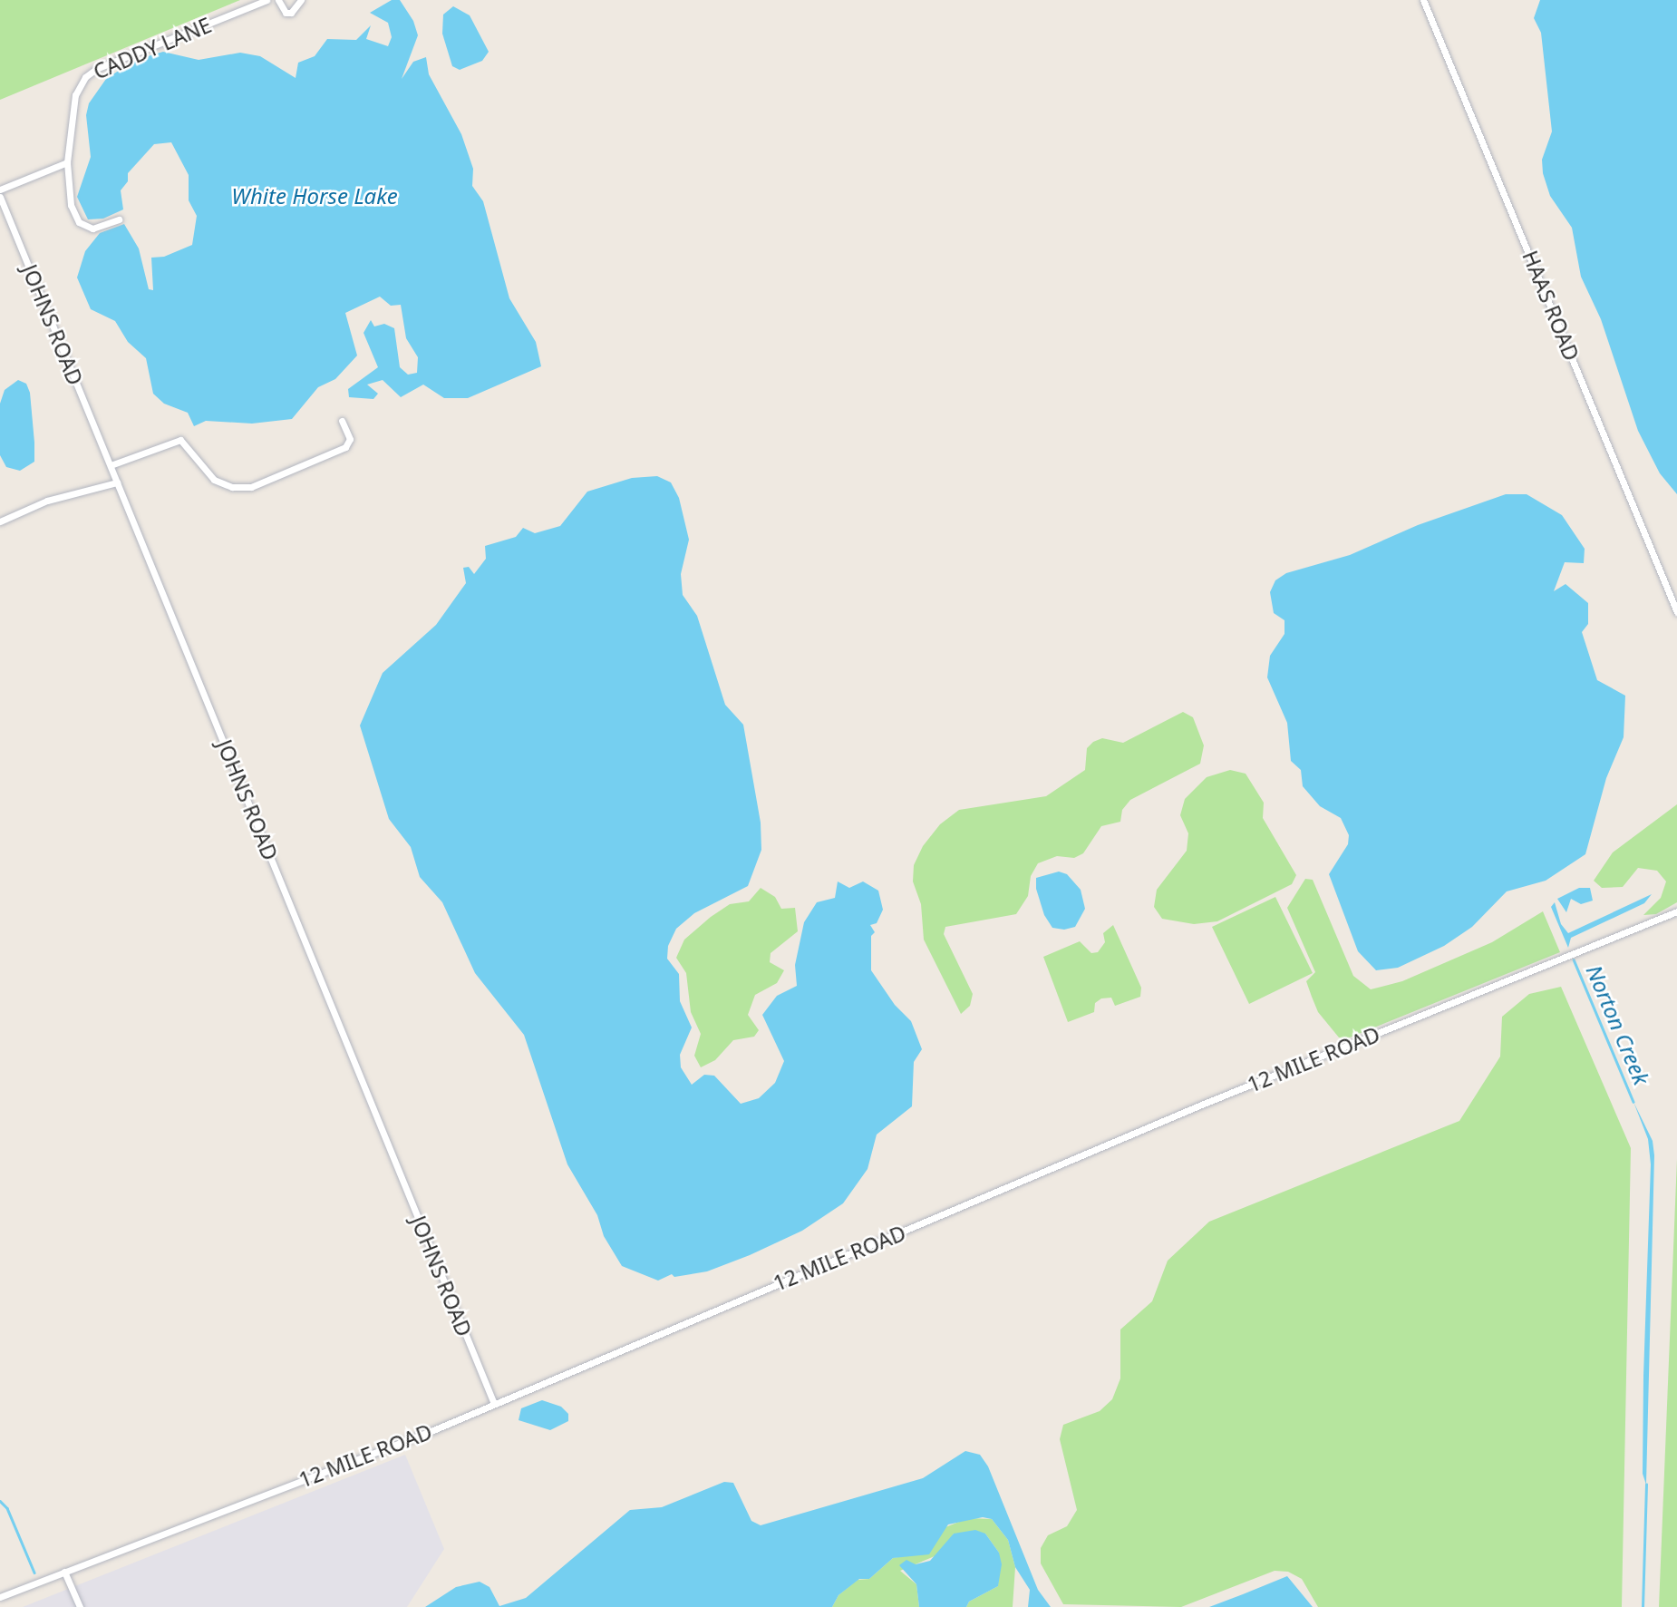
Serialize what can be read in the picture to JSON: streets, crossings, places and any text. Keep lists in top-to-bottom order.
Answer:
{
  "streets": {
    "street": [
      "CADDY LANE",
      "HAAS ROAD",
      "JOHNS ROAD",
      "12 MILE ROAD"
    ]
  },
  "crossings": [
    ["JOHNS ROAD", "12 MILE ROAD"]
  ],
  "water": ["White Horse Lake", "Norton Creek"]
}
